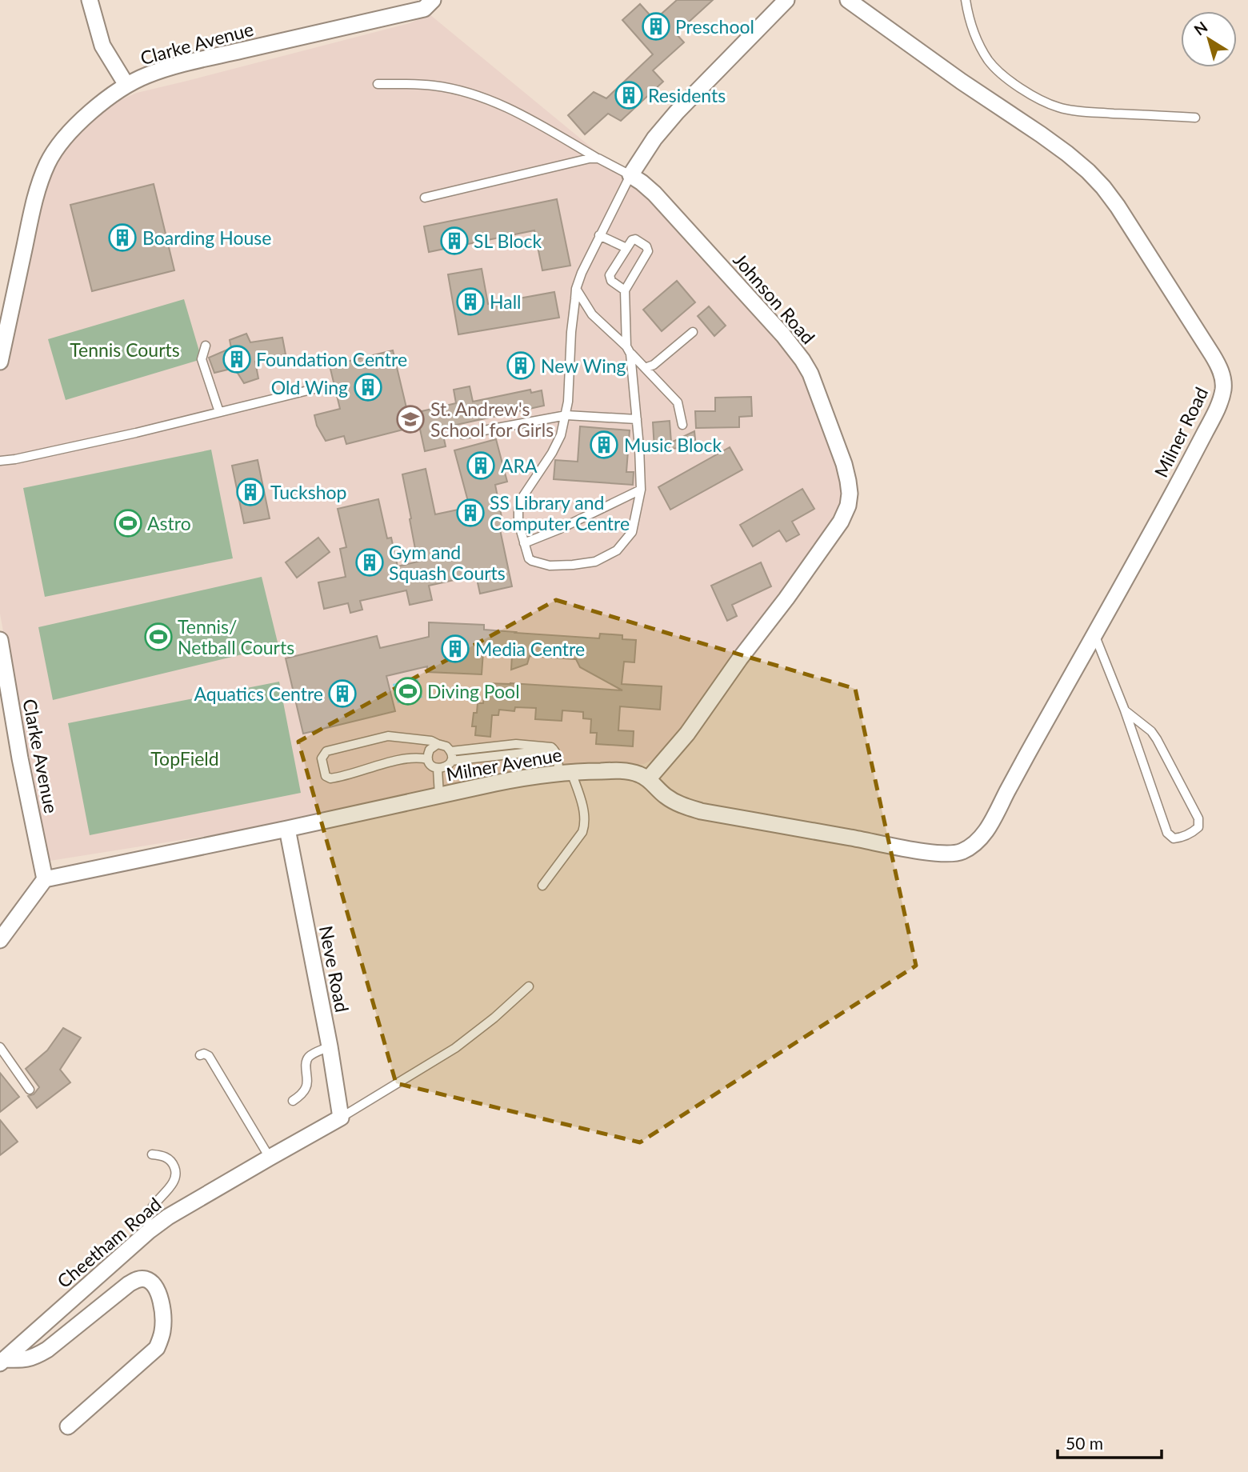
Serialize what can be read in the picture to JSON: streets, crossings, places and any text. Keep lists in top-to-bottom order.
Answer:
{
  "streets": {
    "street": [
      "Clarke Avenue",
      "Johnson Road",
      "Milner Road",
      "Milner Avenue",
      "Neve Road",
      "Cheetham Road"
    ]
  },
  "crossings": [
    ["Clarke Avenue", "Milner Avenue"],
    ["Johnson Road", "Milner Avenue"],
    ["Milner Road", "Milner Avenue"],
    ["Milner Avenue", "Neve Road"],
    ["Neve Road", "Cheetham Road"]
  ],
  "parks": ["Tennis Courts", "TopField"],
  "places": {
    "building": [
      "Preschool",
      "Residents",
      "Boarding House",
      "SL Block",
      "Hall",
      "Foundation Centre",
      "New Wing",
      "Old Wing",
      "Music Block",
      "ARA",
      "Tuckshop",
      "SS Library and Computer Centre",
      "Gym and Squash Courts",
      "Media Centre",
      "Aquatics Centre"
    ],
    "school or university": ["St. Andrew's School for Girls"],
    "sports": ["Astro", "Tennis/ Netball Courts", "Diving Pool"]
  },
  "scale_bar": "50 m",
  "north": "top left"
}
